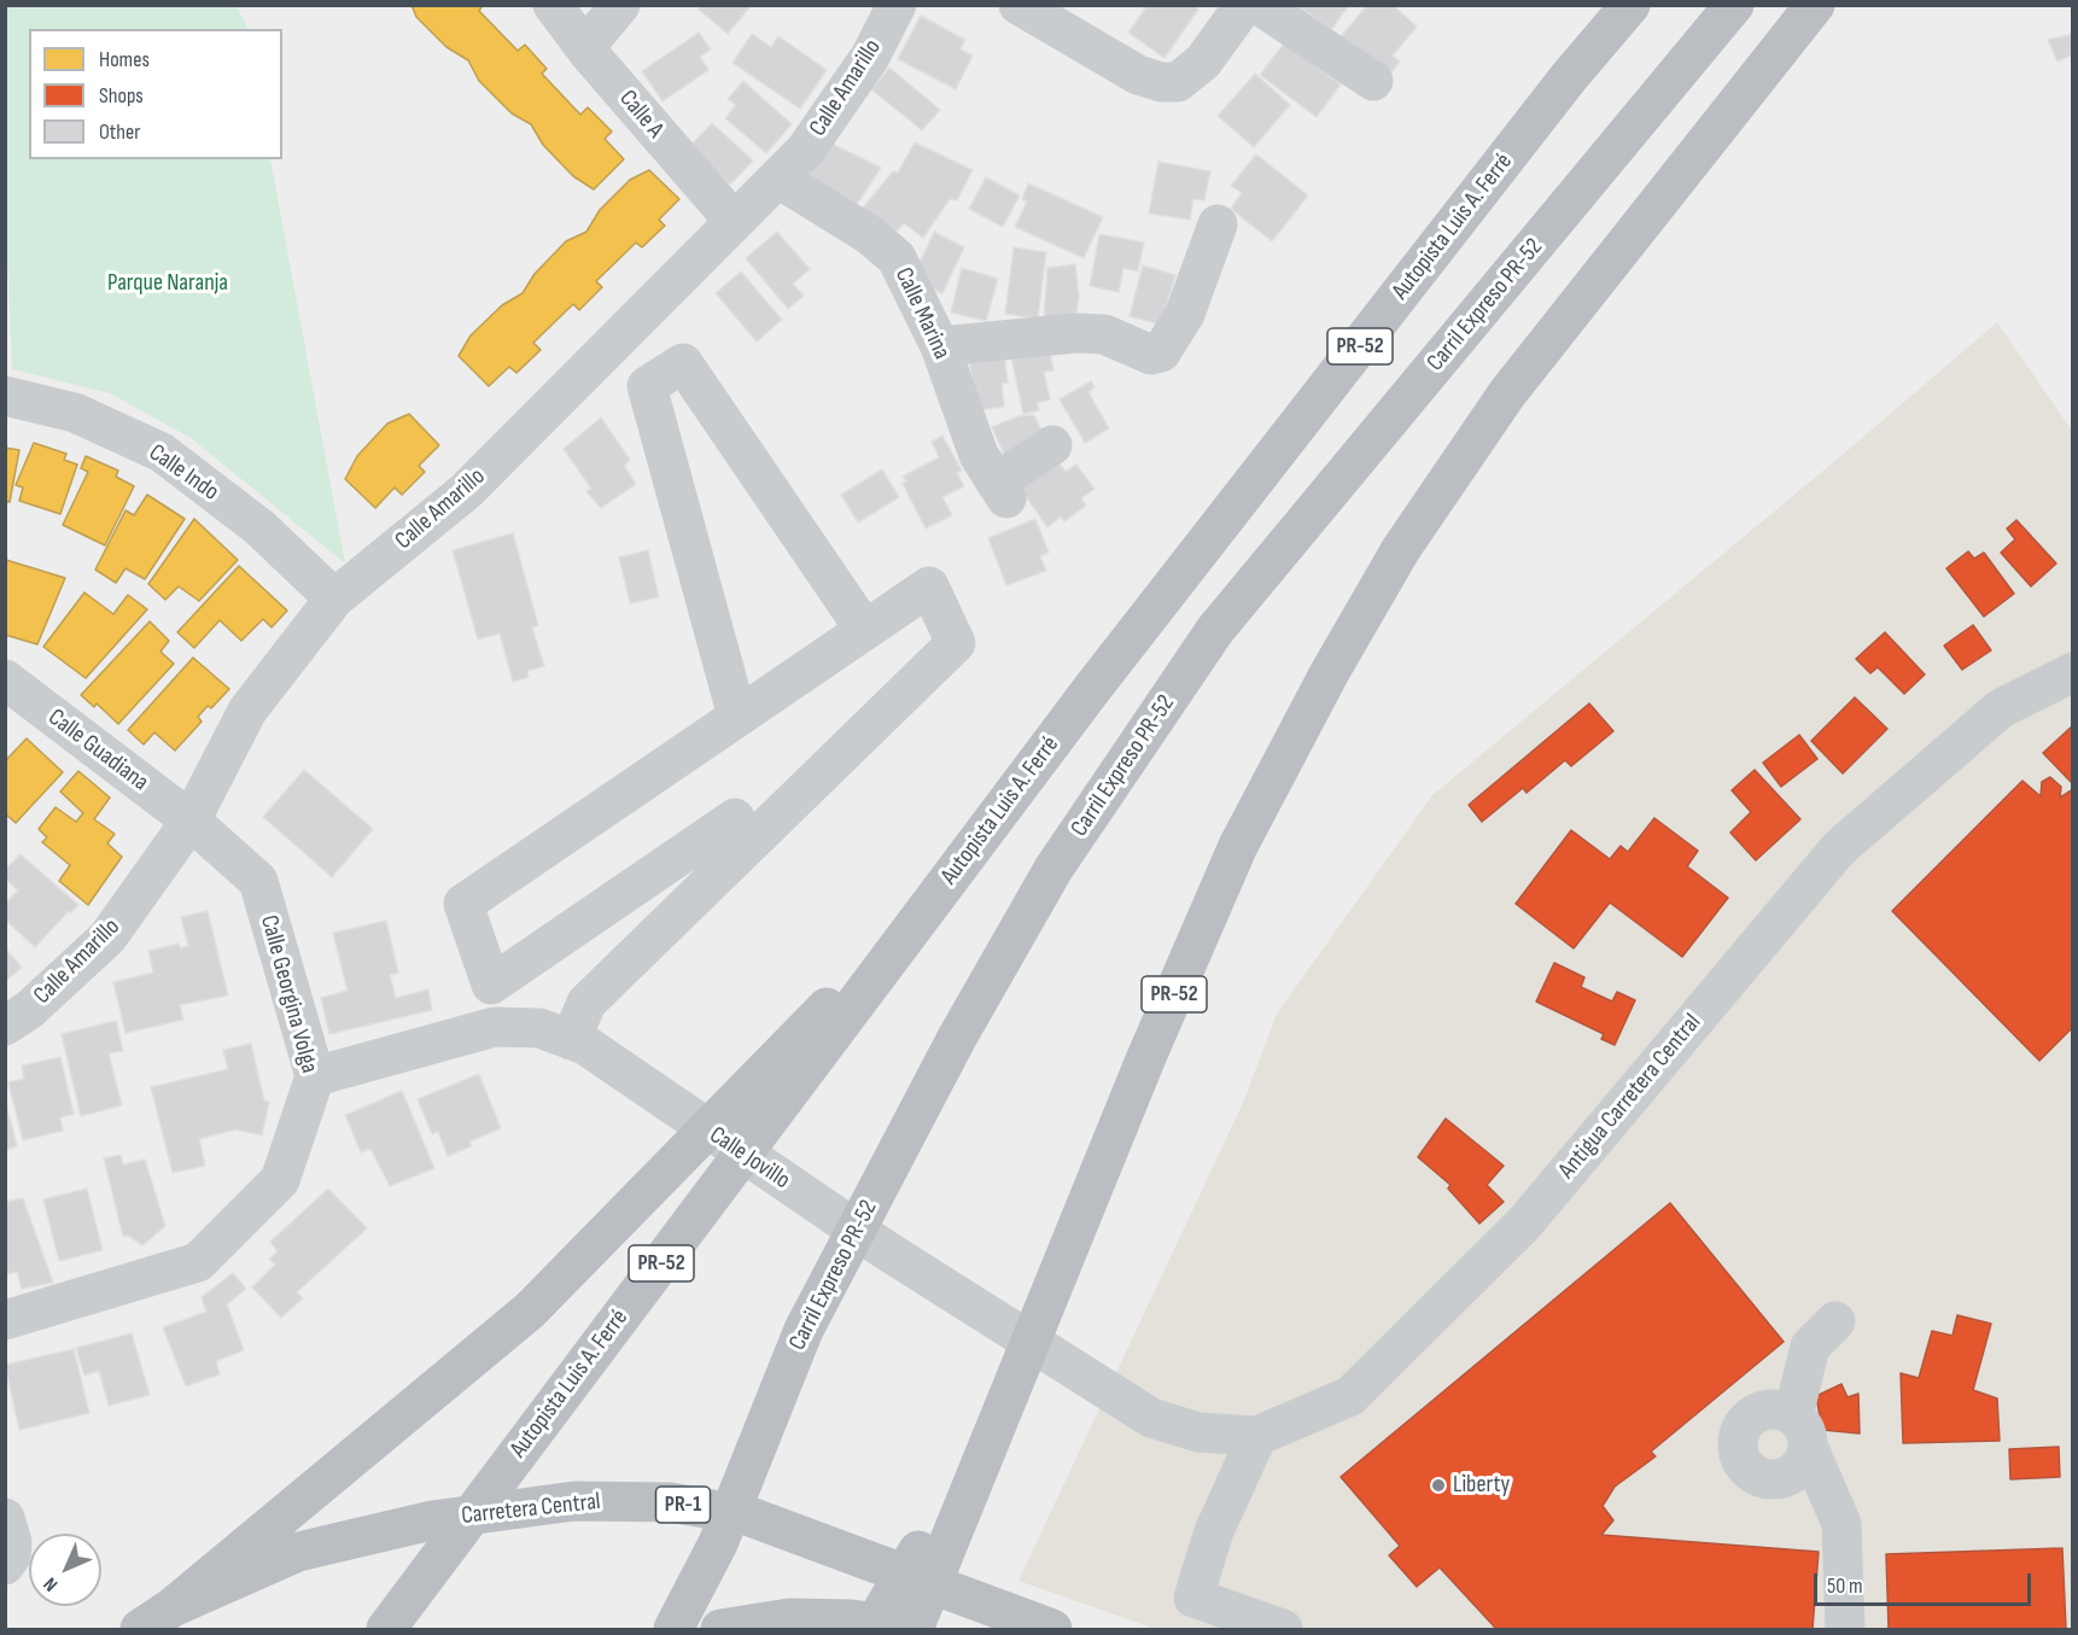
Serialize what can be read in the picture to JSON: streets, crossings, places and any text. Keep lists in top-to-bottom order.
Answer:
{
  "streets": {
    "highway": [
      "Autopista Luis A. Ferré",
      "Carril Expreso PR-52",
      "PR-52",
      "PR-1",
      "Carretera Central"
    ],
    "street": [
      "Calle Amarillo",
      "Calle A",
      "Calle Marina",
      "Calle Indo",
      "Calle Guadiana",
      "Calle Georgina Volga",
      "Antigua Carretera Central",
      "Calle Jovillo"
    ]
  },
  "crossings": [
    ["Calle Amarillo", "Calle A"],
    ["Calle Amarillo", "Calle Marina"],
    ["Calle Amarillo", "Calle Indo"],
    ["Calle Amarillo", "Calle Guadiana"],
    ["Calle Amarillo", "Calle Georgina Volga"],
    ["Calle Guadiana", "Calle Georgina Volga"],
    ["Calle Georgina Volga", "Calle Jovillo"],
    ["Antigua Carretera Central", "Calle Jovillo"]
  ],
  "parks": ["Parque Naranja"],
  "places": ["Liberty"],
  "legend": ["Homes", "Shops", "Other"],
  "scale_bar": "50 m",
  "north": "bottom left"
}
